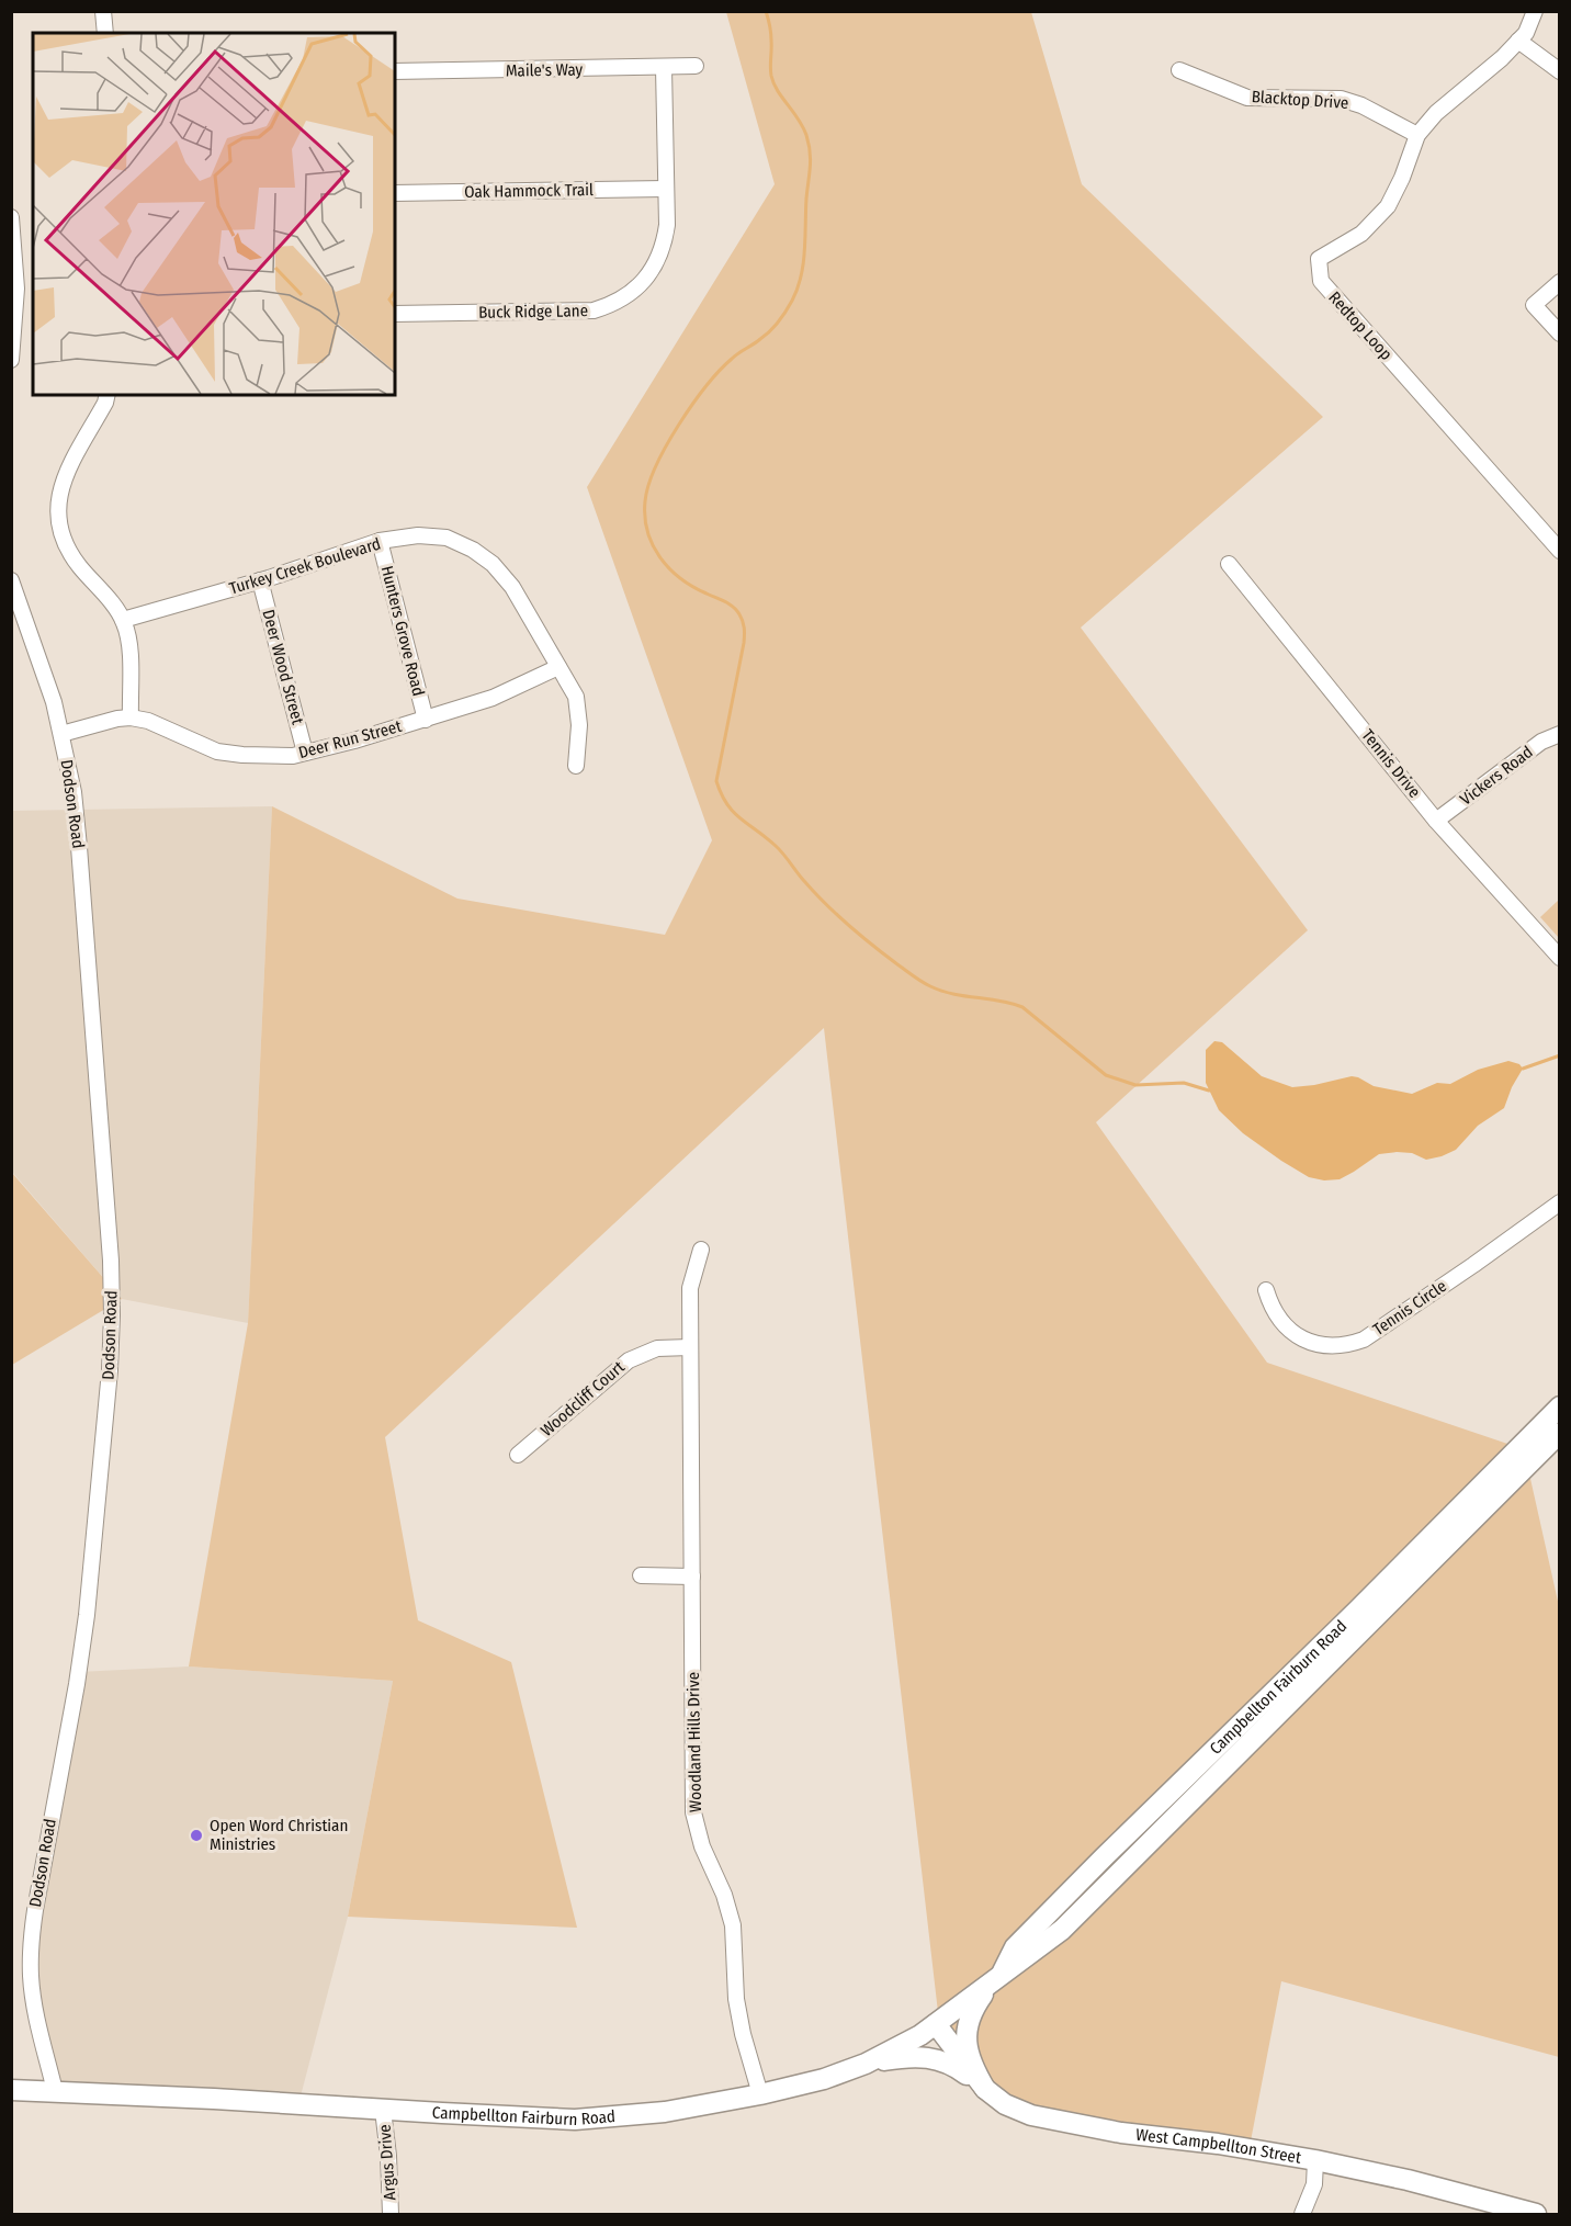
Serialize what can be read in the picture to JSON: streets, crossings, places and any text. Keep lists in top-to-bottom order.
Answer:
{
  "streets": {
    "main road": ["Campbellton Fairburn Road", "West Campbellton Street"],
    "street": [
      "Maile's Way",
      "Blacktop Drive",
      "Oak Hammock Trail",
      "Buck Ridge Lane",
      "Redtop Loop",
      "Turkey Creek Boulevard",
      "Hunters Grove Road",
      "Deer Wood Street",
      "Deer Run Street",
      "Tennis Drive",
      "Vickers Road",
      "Dodson Road",
      "Tennis Circle",
      "Woodcliff Court",
      "Woodland Hills Drive",
      "Argus Drive"
    ]
  },
  "crossings": [
    ["Maile's Way", "Buck Ridge Lane"],
    ["Blacktop Drive", "Redtop Loop"],
    ["Oak Hammock Trail", "Buck Ridge Lane"],
    ["Turkey Creek Boulevard", "Hunters Grove Road"],
    ["Turkey Creek Boulevard", "Deer Wood Street"],
    ["Turkey Creek Boulevard", "Deer Run Street"],
    ["Hunters Grove Road", "Deer Run Street"],
    ["Deer Wood Street", "Deer Run Street"],
    ["Deer Run Street", "Dodson Road"],
    ["Tennis Drive", "Vickers Road"],
    ["Dodson Road", "Campbellton Fairburn Road"],
    ["Woodcliff Court", "Woodland Hills Drive"],
    ["Campbellton Fairburn Road", "Woodland Hills Drive"],
    ["Campbellton Fairburn Road", "West Campbellton Street"],
    ["Campbellton Fairburn Road", "Argus Drive"]
  ],
  "places": ["Open Word Christian Ministries"]
}
